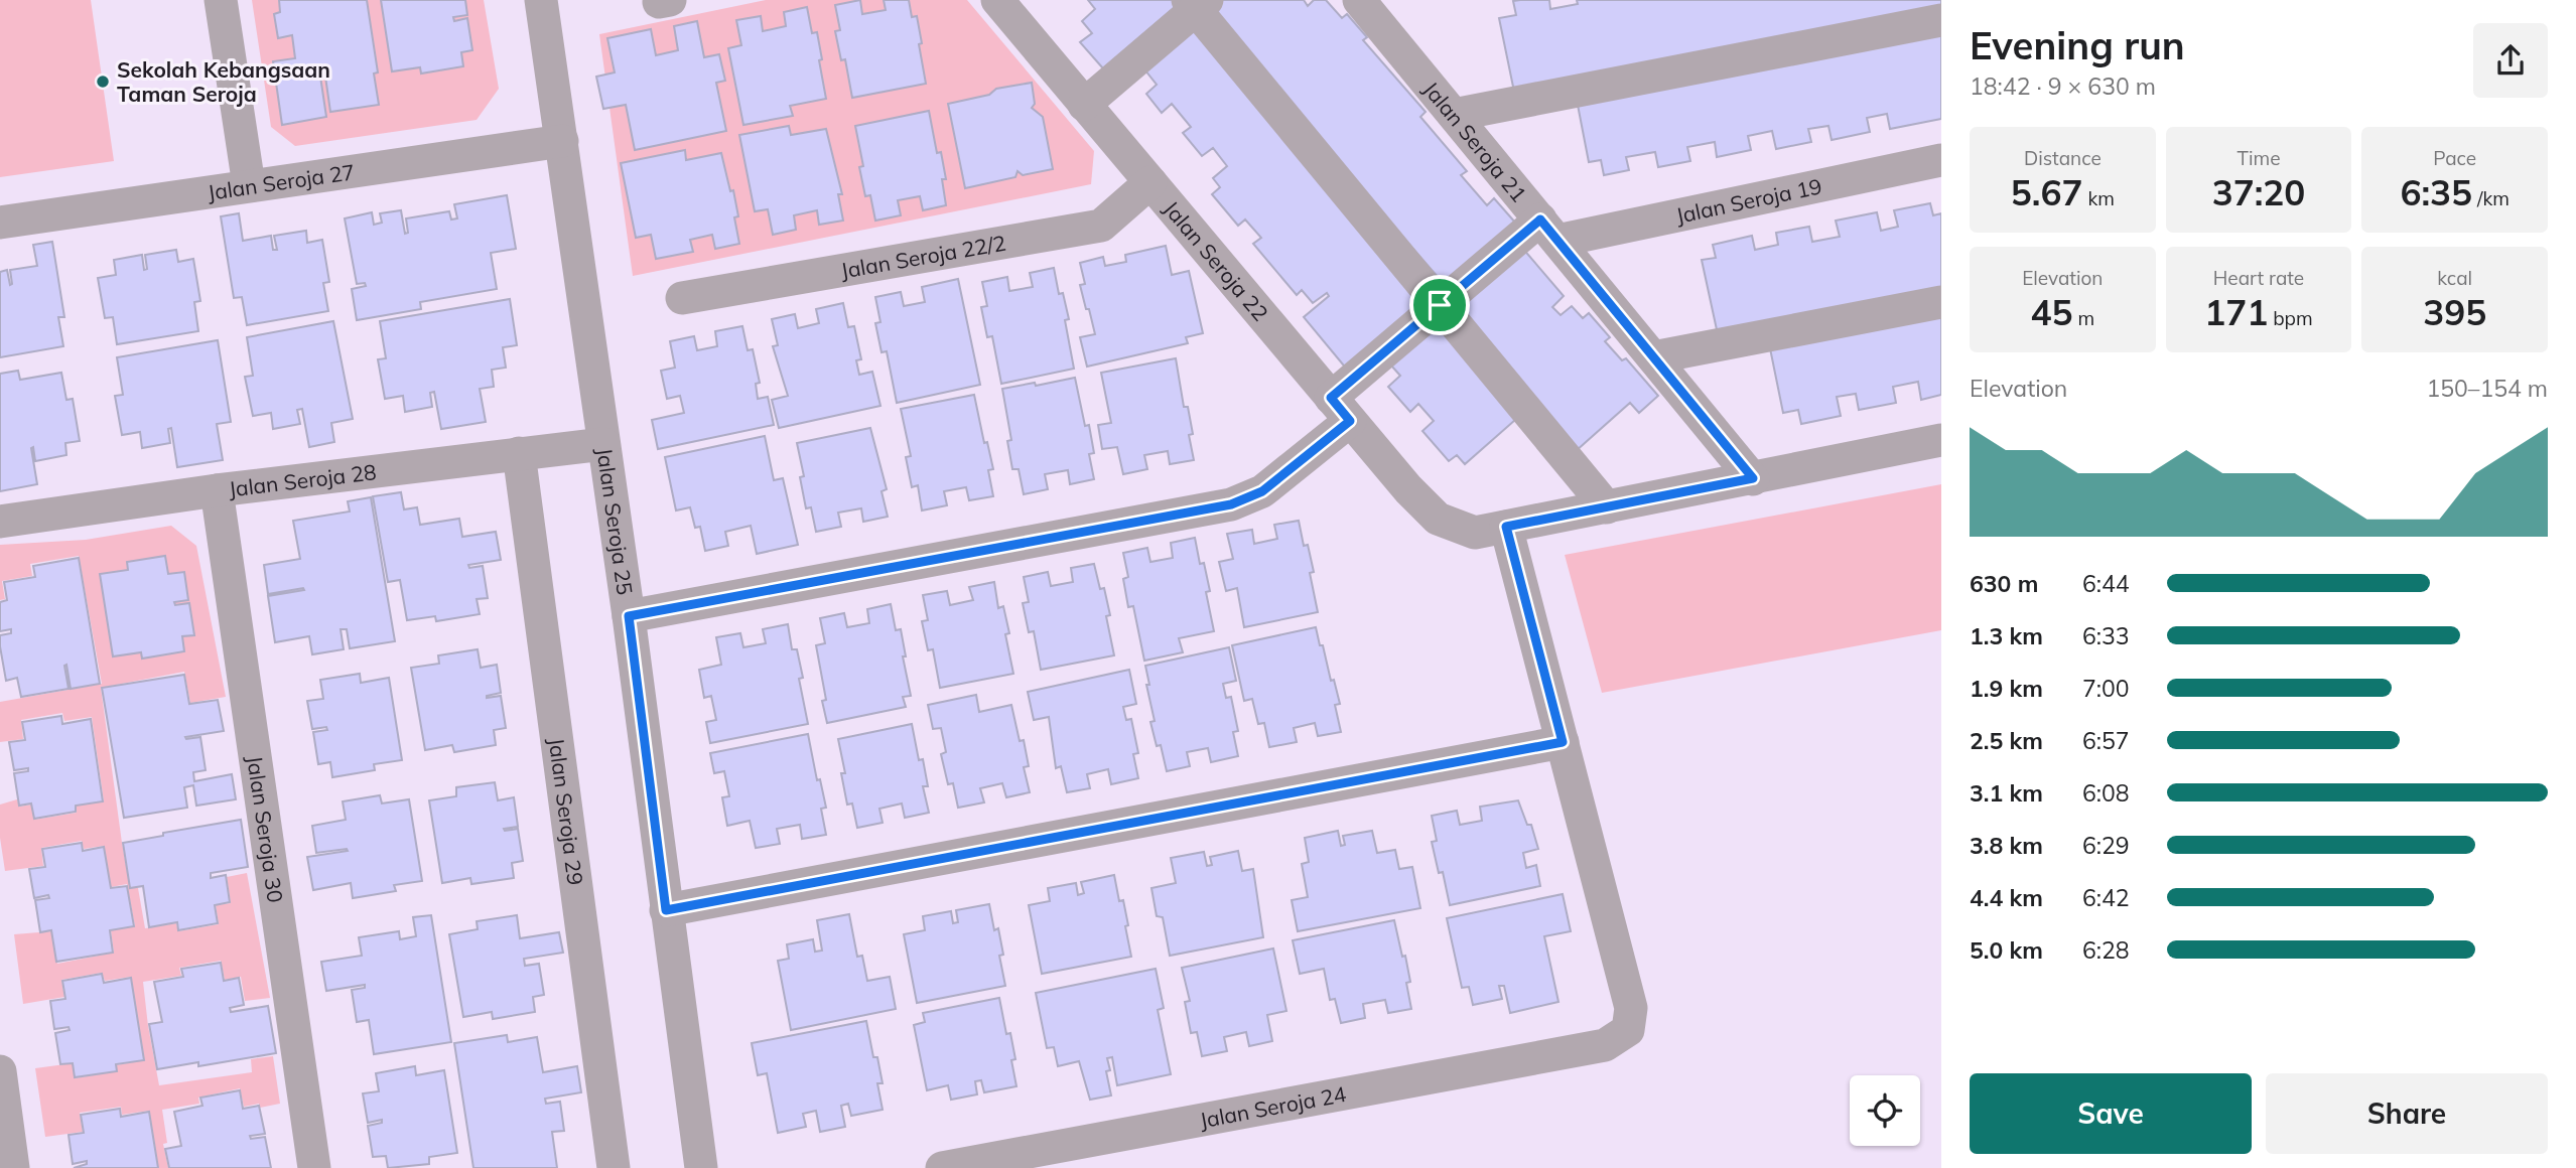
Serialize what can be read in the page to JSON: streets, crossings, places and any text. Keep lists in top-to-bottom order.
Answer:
{
  "streets": {
    "street": [
      "Jalan Seroja 21",
      "Jalan Seroja 27",
      "Jalan Seroja 19",
      "Jalan Seroja 22/2",
      "Jalan Seroja 22",
      "Jalan Seroja 28",
      "Jalan Seroja 25",
      "Jalan Seroja 29",
      "Jalan Seroja 30",
      "Jalan Seroja 24"
    ]
  },
  "crossings": [
    ["Jalan Seroja 21", "Jalan Seroja 19"],
    ["Jalan Seroja 27", "Jalan Seroja 25"],
    ["Jalan Seroja 22/2", "Jalan Seroja 22"],
    ["Jalan Seroja 28", "Jalan Seroja 25"],
    ["Jalan Seroja 28", "Jalan Seroja 29"],
    ["Jalan Seroja 28", "Jalan Seroja 30"]
  ],
  "places": ["Sekolah Kebangsaan Taman Seroja"],
  "page": {
    "heading": ["Evening run", "18:42 · 9 × 630 m"],
    "stats": [
      ["Distance", "5.67 km"],
      ["Time", "37:20"],
      ["Pace", "6:35 /km"],
      ["Elevation", "45 m"],
      ["Heart rate", "171 bpm"],
      ["kcal", "395"]
    ],
    "chart": ["Elevation", "150–154 m"],
    "list": [
      {
        "name": "630 m",
        "note": "6:44"
      },
      {
        "name": "1.3 km",
        "note": "6:33"
      },
      {
        "name": "1.9 km",
        "note": "7:00"
      },
      {
        "name": "2.5 km",
        "note": "6:57"
      },
      {
        "name": "3.1 km",
        "note": "6:08"
      },
      {
        "name": "3.8 km",
        "note": "6:29"
      },
      {
        "name": "4.4 km",
        "note": "6:42"
      },
      {
        "name": "5.0 km",
        "note": "6:28"
      }
    ],
    "buttons": ["Save", "Share"]
  }
}
